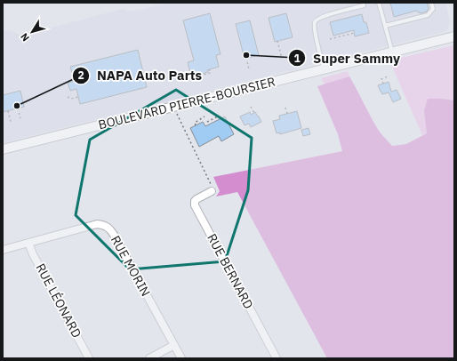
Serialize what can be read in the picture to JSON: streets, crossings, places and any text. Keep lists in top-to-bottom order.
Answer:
{
  "streets": {
    "street": [
      "BOULEVARD PIERRE-BOURSIER",
      "RUE MORIN",
      "RUE BERNARD",
      "RUE LÉONARD"
    ]
  },
  "crossings": [
    ["RUE MORIN", "RUE LÉONARD"]
  ],
  "places": ["Super Sammy", "NAPA Auto Parts"],
  "north": "bottom left"
}
